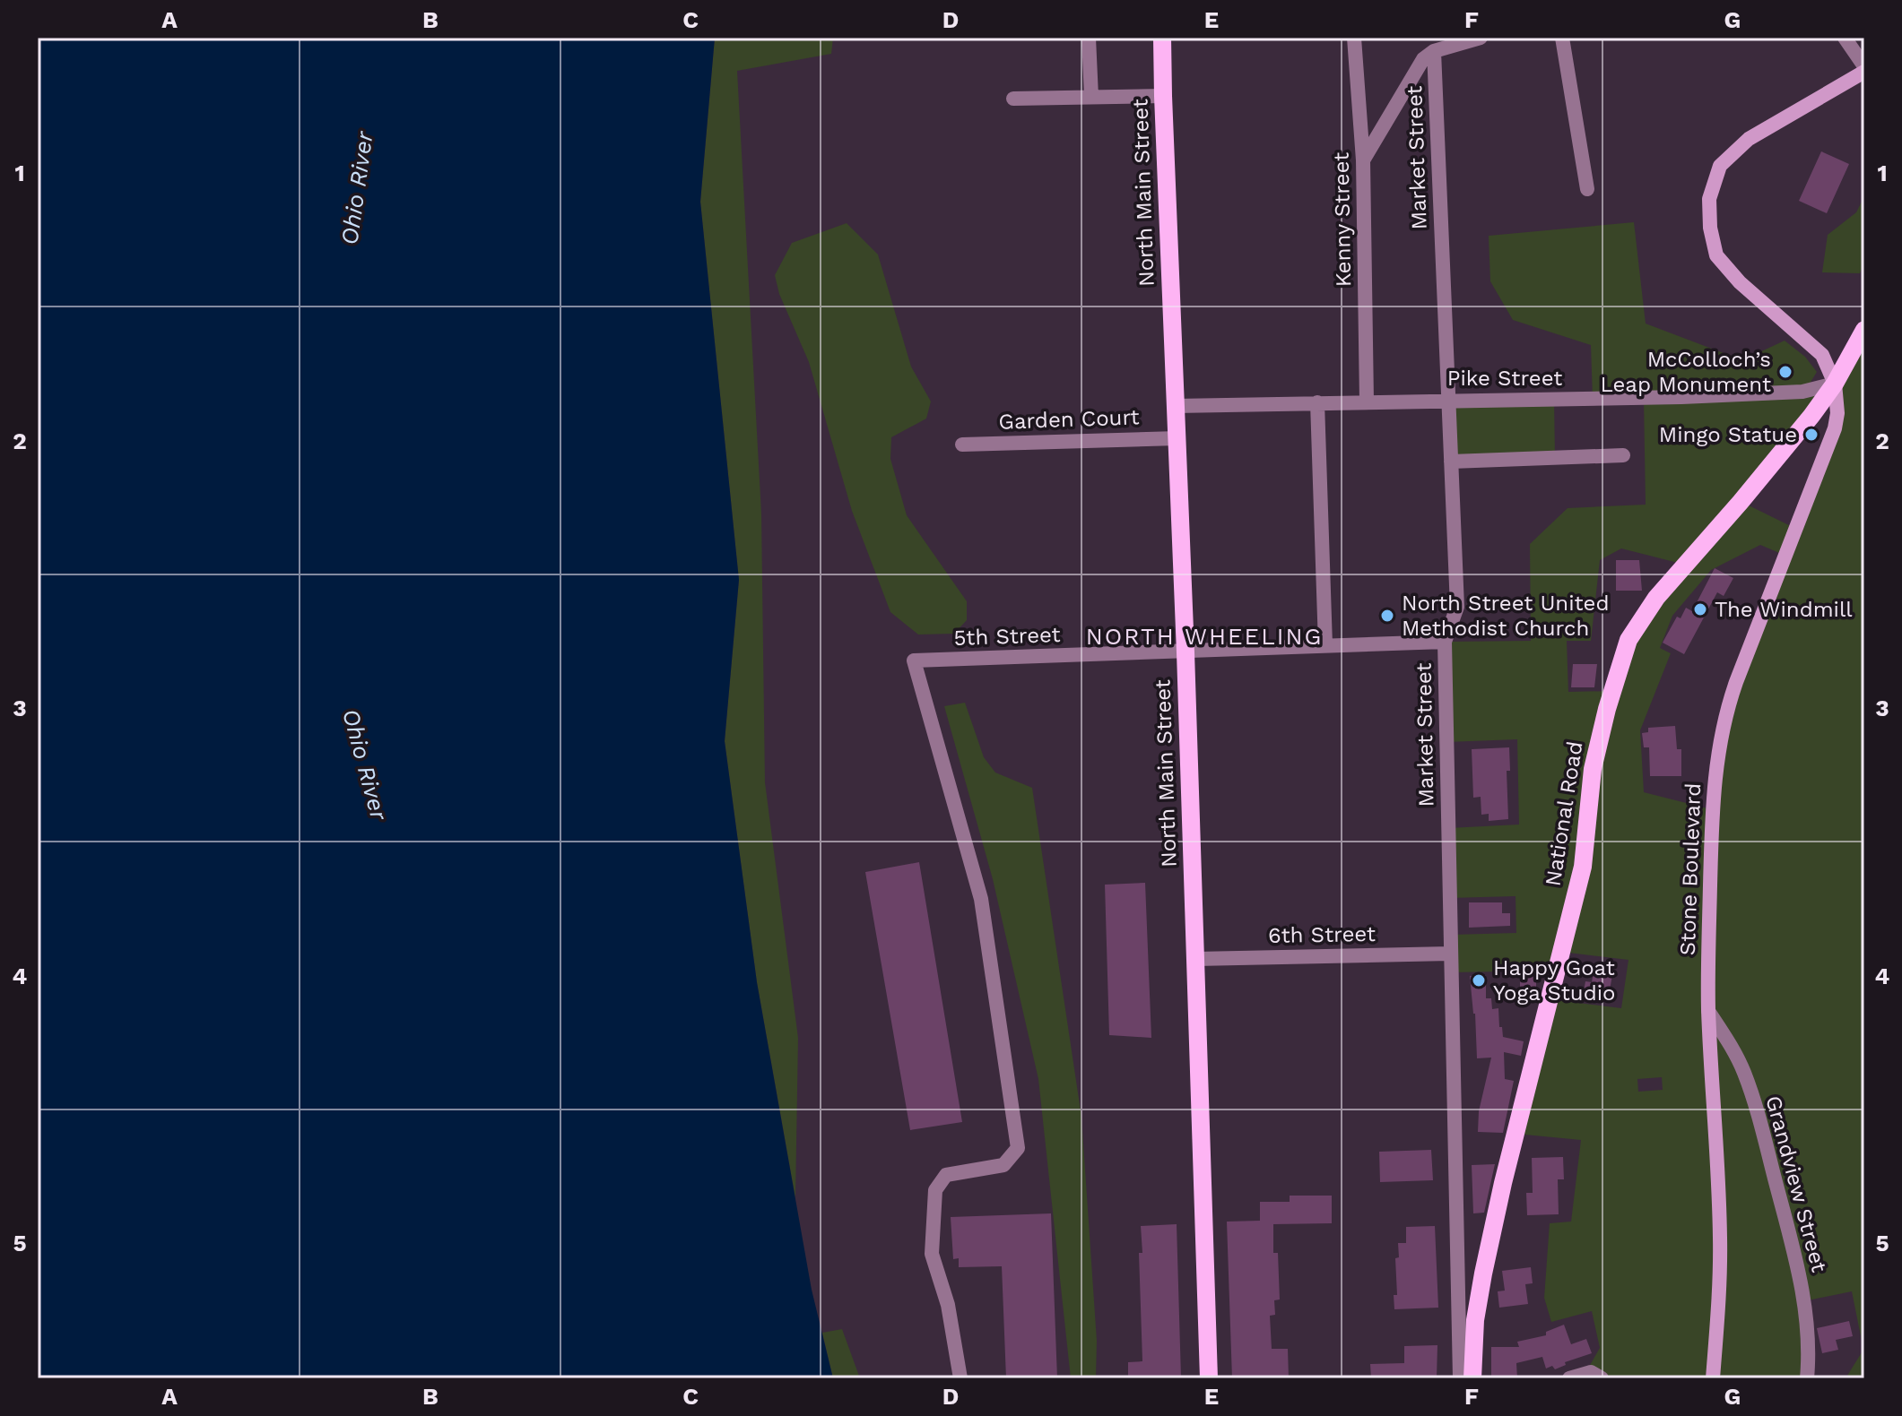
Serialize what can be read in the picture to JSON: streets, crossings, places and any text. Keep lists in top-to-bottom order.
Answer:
{
  "streets": {
    "main road": ["North Main Street", "National Road"],
    "street": [
      "Market Street",
      "Kenny Street",
      "Pike Street",
      "Garden Court",
      "5th Street",
      "Stone Boulevard",
      "6th Street",
      "Grandview Street"
    ]
  },
  "crossings": [
    ["Market Street", "Pike Street"],
    ["Market Street", "5th Street"],
    ["Market Street", "6th Street"],
    ["North Main Street", "Pike Street"],
    ["North Main Street", "Garden Court"],
    ["North Main Street", "5th Street"],
    ["North Main Street", "6th Street"],
    ["Kenny Street", "Pike Street"],
    ["Pike Street", "National Road"],
    ["Pike Street", "Stone Boulevard"],
    ["National Road", "Stone Boulevard"],
    ["Stone Boulevard", "Grandview Street"]
  ],
  "districts": ["NORTH WHEELING"],
  "water": ["Ohio River"],
  "places": [
    "McColloch’s Leap Monument",
    "Mingo Statue",
    "The Windmill",
    "North Street United Methodist Church",
    "Happy Goat Yoga Studio"
  ],
  "grid": {
    "columns": [
      "A",
      "B",
      "C",
      "D",
      "E",
      "F",
      "G"
    ],
    "rows": [
      "1",
      "2",
      "3",
      "4",
      "5"
    ]
  }
}
